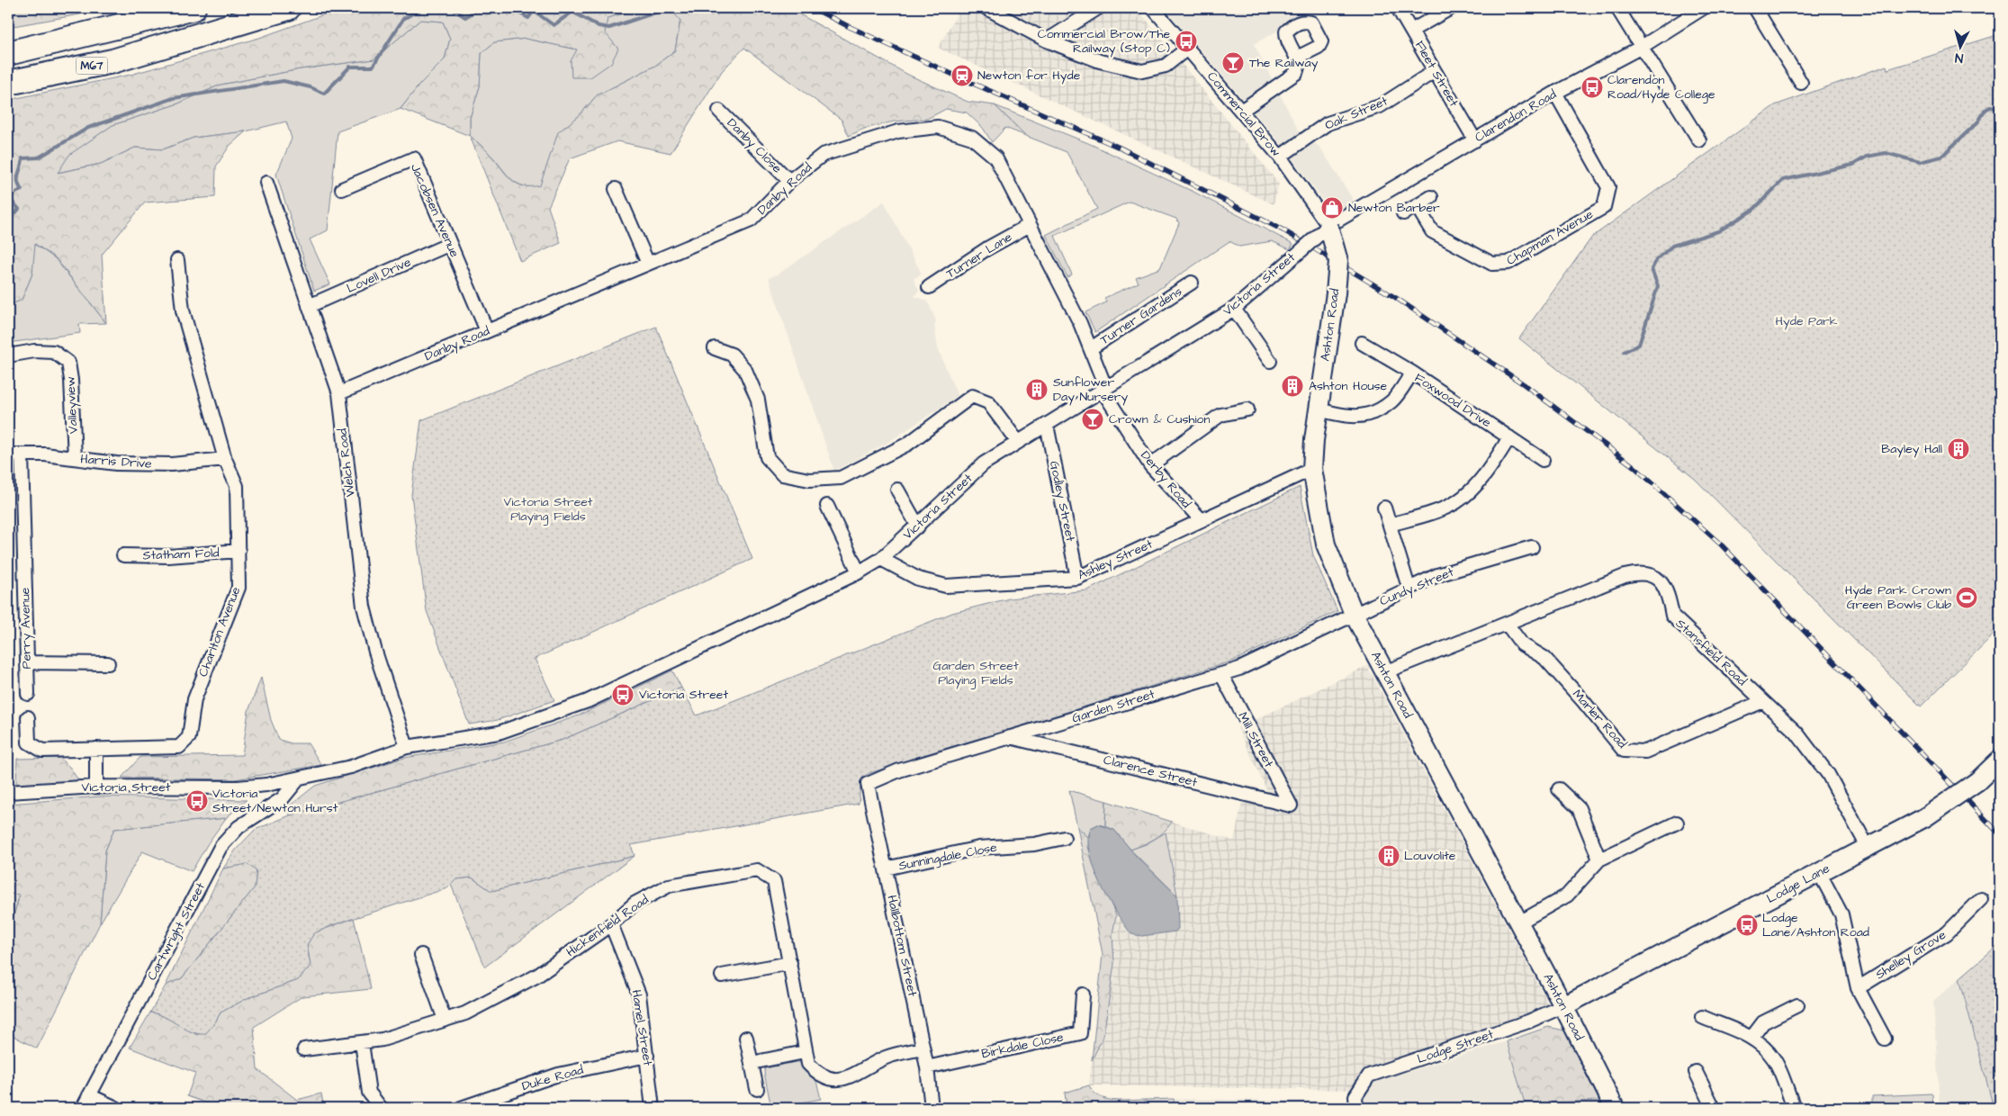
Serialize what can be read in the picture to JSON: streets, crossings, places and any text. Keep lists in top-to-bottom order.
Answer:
{
  "streets": {
    "highway": ["M67"],
    "street": [
      "Fleet Street",
      "Oak Street",
      "Commercial Brow",
      "Clarendon Road",
      "Danby Close",
      "Danby Road",
      "Jacobsen Avenue",
      "Chapman Avenue",
      "Turner Lane",
      "Lovell Drive",
      "Victoria Street",
      "Turner Gardens",
      "Ashton Road",
      "Foxwood Drive",
      "Valleyview",
      "Harris Drive",
      "Welch Road",
      "Derby Road",
      "Godley Street",
      "Statham Fold",
      "Ashley Street",
      "Cundy Street",
      "Perry Avenue",
      "Charlton Avenue",
      "Stansfield Road",
      "Garden Street",
      "Marler Road",
      "Mill Street",
      "Clarence Street",
      "Sunningdale Close",
      "Lodge Lane",
      "Hickenfield Road",
      "Cartwright Street",
      "Hallbottom Street",
      "Shelley Grove",
      "Hamel Street",
      "Birkdale Close",
      "Lodge Street",
      "Duke Road"
    ]
  },
  "crossings": [
    ["Fleet Street", "Oak Street"],
    ["Fleet Street", "Clarendon Road"],
    ["Oak Street", "Commercial Brow"],
    ["Commercial Brow", "Clarendon Road"],
    ["Commercial Brow", "Victoria Street"],
    ["Commercial Brow", "Ashton Road"],
    ["Clarendon Road", "Chapman Avenue"],
    ["Clarendon Road", "Victoria Street"],
    ["Clarendon Road", "Ashton Road"],
    ["Danby Close", "Danby Road"],
    ["Danby Road", "Jacobsen Avenue"],
    ["Danby Road", "Turner Lane"],
    ["Danby Road", "Victoria Street"],
    ["Danby Road", "Turner Gardens"],
    ["Danby Road", "Welch Road"],
    ["Danby Road", "Derby Road"],
    ["Jacobsen Avenue", "Lovell Drive"],
    ["Lovell Drive", "Welch Road"],
    ["Victoria Street", "Ashton Road"],
    ["Victoria Street", "Welch Road"],
    ["Victoria Street", "Derby Road"],
    ["Victoria Street", "Godley Street"],
    ["Victoria Street", "Ashley Street"],
    ["Victoria Street", "Cartwright Street"],
    ["Ashton Road", "Foxwood Drive"],
    ["Ashton Road", "Ashley Street"],
    ["Ashton Road", "Cundy Street"],
    ["Ashton Road", "Stansfield Road"],
    ["Ashton Road", "Garden Street"],
    ["Ashton Road", "Lodge Lane"],
    ["Ashton Road", "Lodge Street"],
    ["Valleyview", "Harris Drive"],
    ["Harris Drive", "Perry Avenue"],
    ["Harris Drive", "Charlton Avenue"],
    ["Derby Road", "Ashley Street"],
    ["Godley Street", "Ashley Street"],
    ["Statham Fold", "Charlton Avenue"],
    ["Cundy Street", "Garden Street"],
    ["Stansfield Road", "Marler Road"],
    ["Stansfield Road", "Lodge Lane"],
    ["Garden Street", "Mill Street"],
    ["Garden Street", "Clarence Street"],
    ["Garden Street", "Hallbottom Street"],
    ["Mill Street", "Clarence Street"],
    ["Sunningdale Close", "Hallbottom Street"],
    ["Lodge Lane", "Lodge Street"],
    ["Hickenfield Road", "Hallbottom Street"],
    ["Hickenfield Road", "Hamel Street"],
    ["Hallbottom Street", "Birkdale Close"],
    ["Hamel Street", "Duke Road"]
  ],
  "parks": ["Hyde Park", "Victoria Street Playing Fields", "Garden Street Playing Fields"],
  "places": {
    "bus stop": [
      "Commercial Brow/The Railway (Stop C)",
      "Clarendon Road/Hyde College",
      "Victoria Street",
      "Victoria Street/Newton Hurst",
      "Lodge Lane/Ashton Road"
    ],
    "bar": ["The Railway", "Crown & Cushion"],
    "station": ["Newton for Hyde"],
    "shop": ["Newton Barber"],
    "building": [
      "Ashton House",
      "Sunflower Day Nursery",
      "Bayley Hall",
      "Louvolite"
    ],
    "sports": ["Hyde Park Crown Green Bowls Club"]
  },
  "north": "bottom"
}
